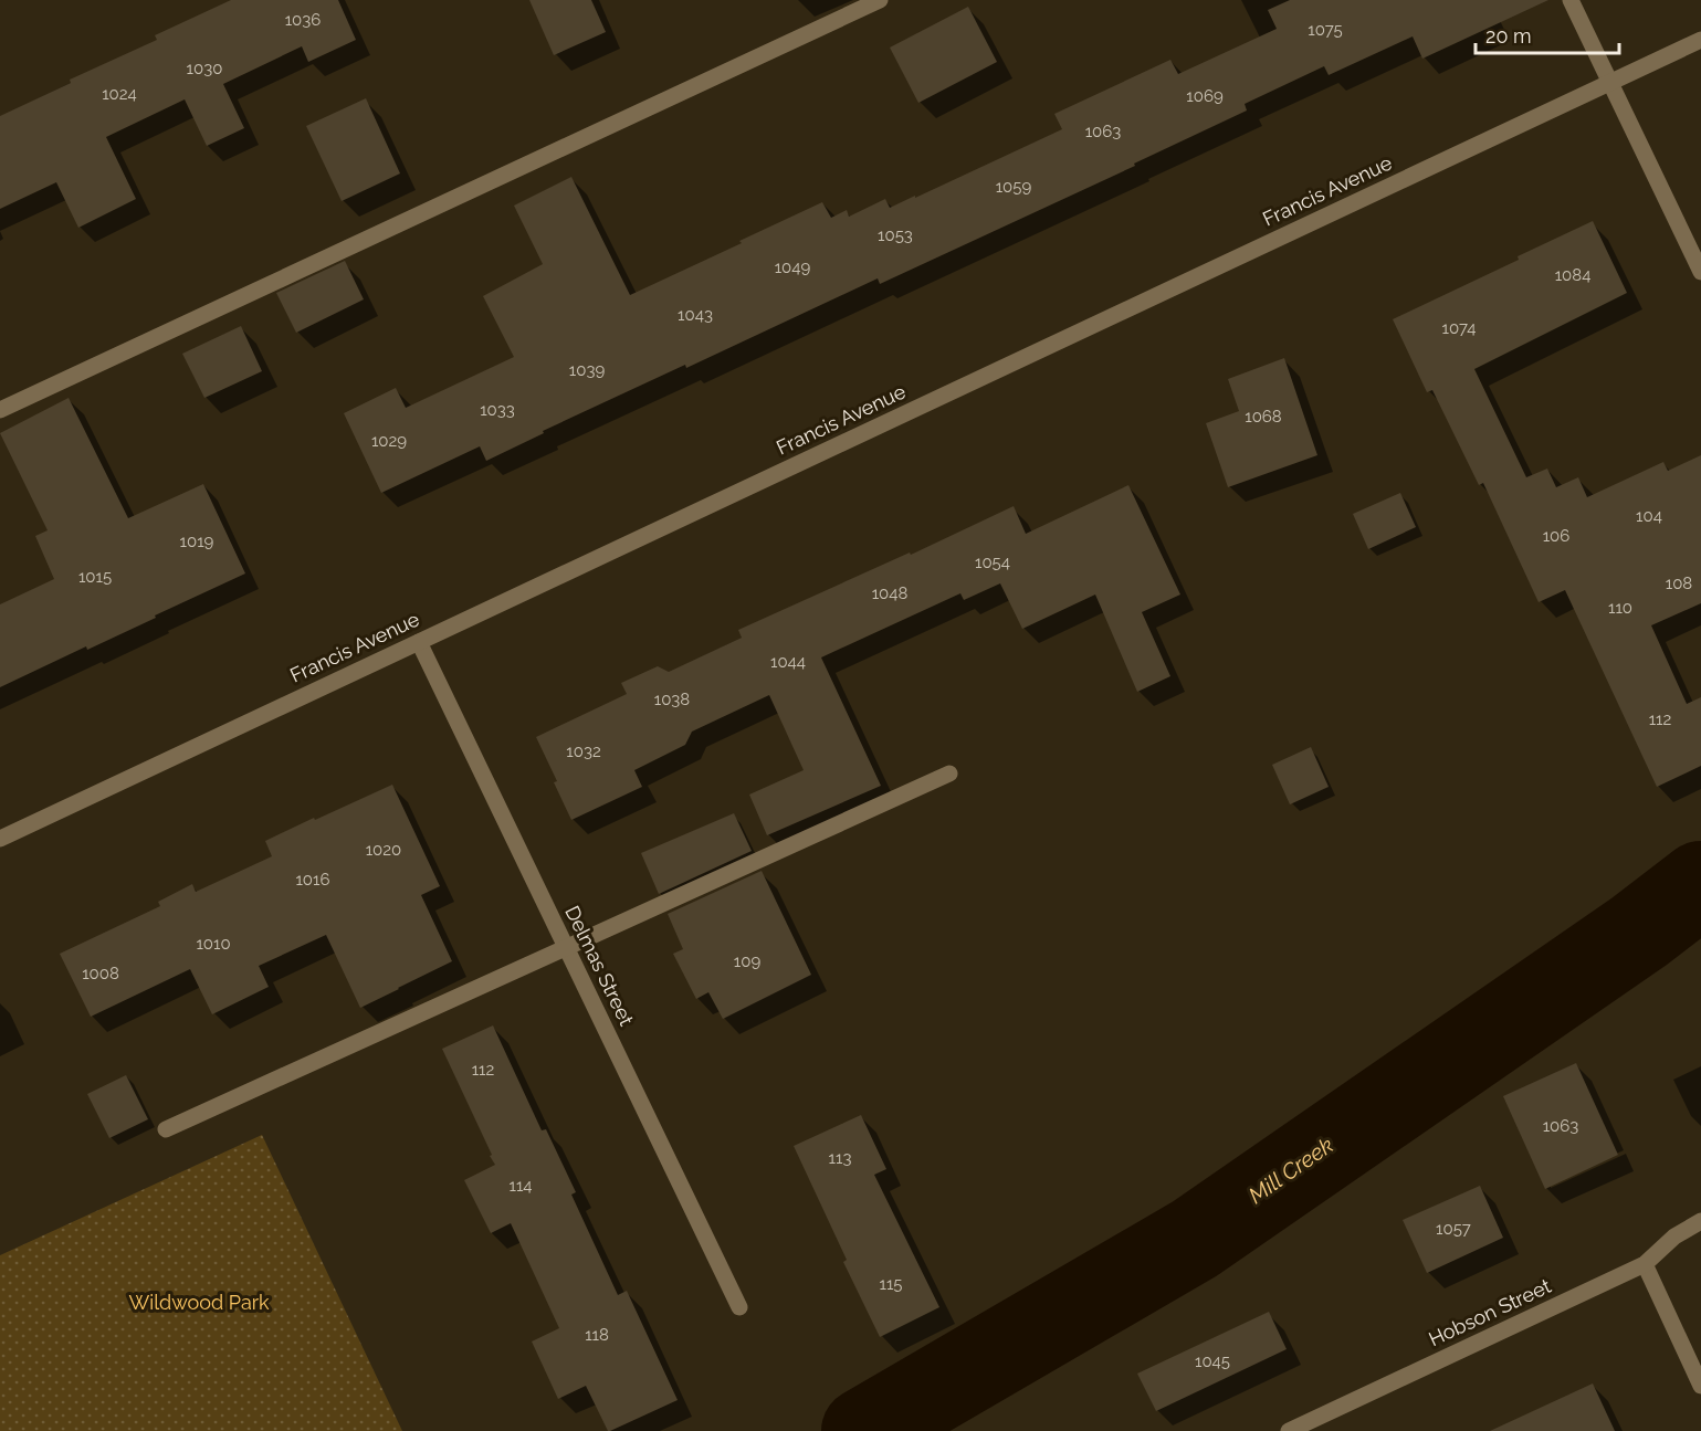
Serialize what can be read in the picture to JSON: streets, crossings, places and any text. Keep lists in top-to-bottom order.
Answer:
{
  "streets": {
    "street": ["Francis Avenue", "Delmas Street", "Hobson Street"]
  },
  "crossings": [
    ["Francis Avenue", "Delmas Street"]
  ],
  "water": ["Mill Creek"],
  "parks": ["Wildwood Park"],
  "house_numbers": [
    "1036",
    "1075",
    "1030",
    "1024",
    "1069",
    "1063",
    "1059",
    "1053",
    "1049",
    "1084",
    "1043",
    "1074",
    "1039",
    "1033",
    "1068",
    "1029",
    "104",
    "106",
    "1019",
    "1054",
    "1015",
    "108",
    "1048",
    "110",
    "1044",
    "1038",
    "112",
    "1032",
    "1020",
    "1016",
    "1010",
    "109",
    "1008",
    "112",
    "1063",
    "113",
    "114",
    "1057",
    "115",
    "118",
    "1045"
  ],
  "scale_bar": "20 m"
}
